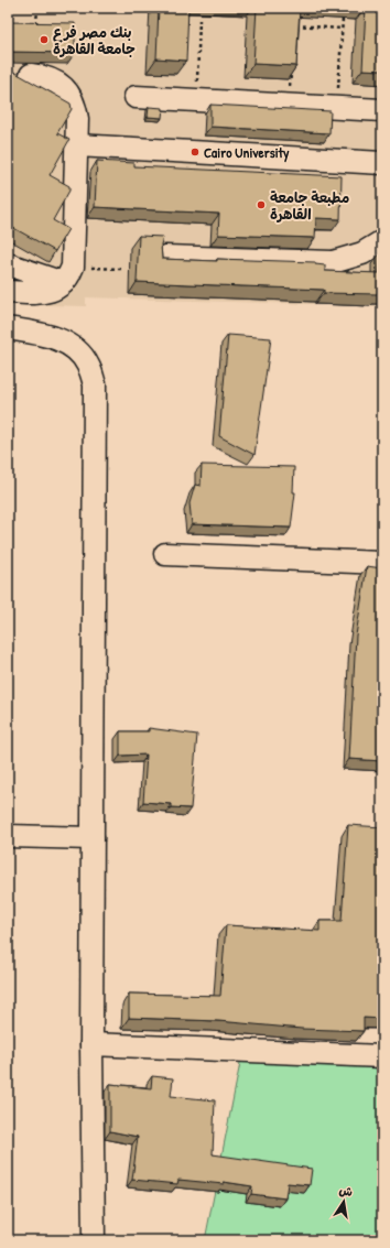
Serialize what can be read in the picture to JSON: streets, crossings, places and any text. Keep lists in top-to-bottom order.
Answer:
{
  "places": ["بنك مصر فرع جامعة القاهرة", "Cairo University", "مطبعة جامعة القاهرة"],
  "north": "top"
}
